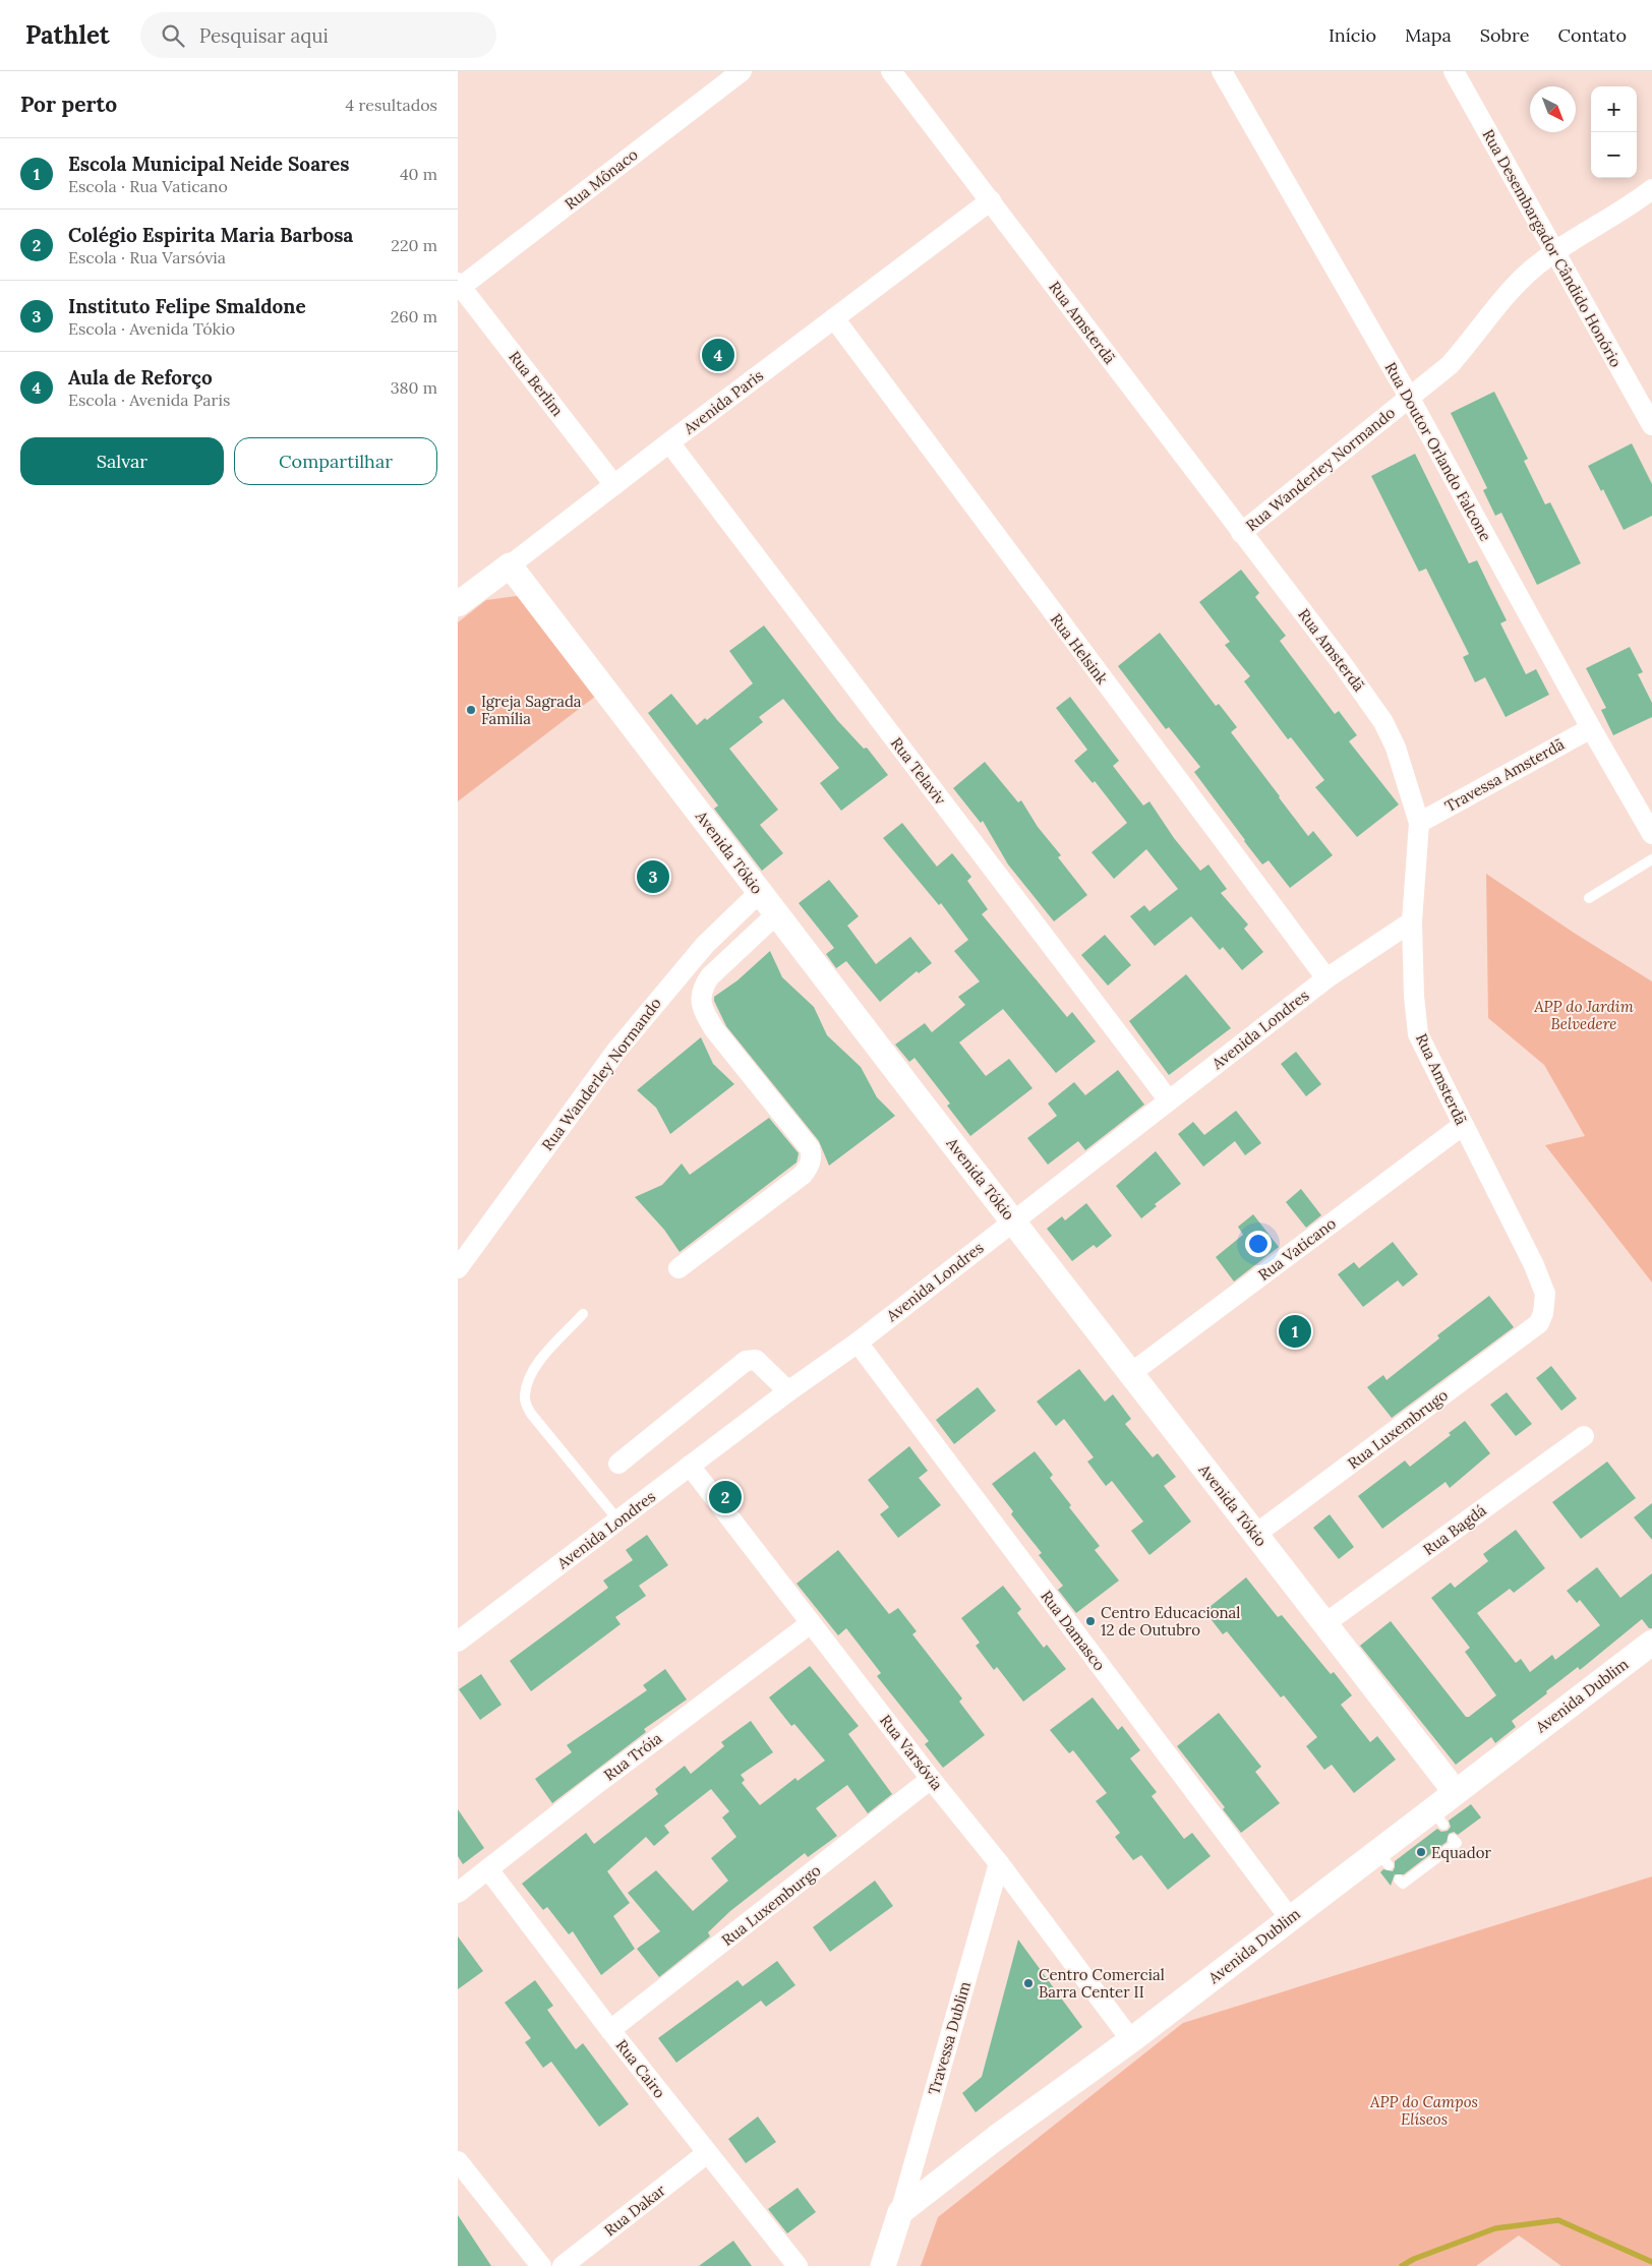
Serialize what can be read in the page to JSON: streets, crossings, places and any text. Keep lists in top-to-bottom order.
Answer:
{
  "streets": {
    "street": [
      "Rua Mônaco",
      "Rua Desembargador Cândido Honório",
      "Rua Amsterdã",
      "Rua Berlim",
      "Avenida Paris",
      "Rua Doutor Orlando Falcone",
      "Rua Wanderley Normando",
      "Rua Helsink",
      "Rua Telaviv",
      "Travessa Amsterdã",
      "Avenida Tókio",
      "Avenida Londres",
      "Rua Vaticano",
      "Rua Luxembrugo",
      "Rua Bagdá",
      "Rua Damasco",
      "Avenida Dublim",
      "Rua Varsóvia",
      "Rua Tróia",
      "Rua Luxemburgo",
      "Travessa Dublim",
      "Rua Cairo",
      "Rua Dakar"
    ]
  },
  "crossings": [
    ["Rua Mônaco", "Rua Berlim"],
    ["Rua Desembargador Cândido Honório", "Rua Wanderley Normando"],
    ["Rua Amsterdã", "Avenida Paris"],
    ["Rua Amsterdã", "Rua Wanderley Normando"],
    ["Rua Amsterdã", "Travessa Amsterdã"],
    ["Rua Amsterdã", "Avenida Londres"],
    ["Rua Amsterdã", "Rua Vaticano"],
    ["Rua Amsterdã", "Rua Luxembrugo"],
    ["Rua Berlim", "Avenida Paris"],
    ["Avenida Paris", "Rua Helsink"],
    ["Avenida Paris", "Rua Telaviv"],
    ["Avenida Paris", "Avenida Tókio"],
    ["Rua Doutor Orlando Falcone", "Rua Wanderley Normando"],
    ["Rua Doutor Orlando Falcone", "Travessa Amsterdã"],
    ["Rua Wanderley Normando", "Avenida Tókio"],
    ["Rua Helsink", "Avenida Londres"],
    ["Rua Telaviv", "Avenida Londres"],
    ["Avenida Tókio", "Avenida Londres"],
    ["Avenida Tókio", "Rua Vaticano"],
    ["Avenida Tókio", "Rua Luxembrugo"],
    ["Avenida Tókio", "Rua Bagdá"],
    ["Avenida Tókio", "Avenida Dublim"],
    ["Avenida Londres", "Rua Damasco"],
    ["Avenida Londres", "Rua Varsóvia"],
    ["Rua Damasco", "Avenida Dublim"],
    ["Avenida Dublim", "Rua Varsóvia"],
    ["Avenida Dublim", "Travessa Dublim"],
    ["Rua Varsóvia", "Rua Tróia"],
    ["Rua Varsóvia", "Rua Luxemburgo"],
    ["Rua Varsóvia", "Travessa Dublim"],
    ["Rua Tróia", "Rua Cairo"],
    ["Rua Luxemburgo", "Rua Cairo"],
    ["Rua Cairo", "Rua Dakar"]
  ],
  "parks": ["APP do Jardim Belvedere", "APP do Campos Elíseos"],
  "places": [
    "Igreja Sagrada Família",
    "Centro Educacional 12 de Outubro",
    "Equador",
    "Centro Comercial Barra Center II"
  ],
  "north": "bottom right",
  "page": {
    "header": "Pathlet",
    "search": "Pesquisar aqui",
    "nav": [
      "Início",
      "Mapa",
      "Sobre",
      "Contato"
    ],
    "heading": ["Por perto", "4 resultados"],
    "map_buttons": ["+", "−"],
    "list": [
      {
        "mark": "1",
        "name": "Escola Municipal Neide Soares",
        "note": "Escola · Rua Vaticano",
        "value": "40 m"
      },
      {
        "mark": "2",
        "name": "Colégio Espirita Maria Barbosa",
        "note": "Escola · Rua Varsóvia",
        "value": "220 m"
      },
      {
        "mark": "3",
        "name": "Instituto Felipe Smaldone",
        "note": "Escola · Avenida Tókio",
        "value": "260 m"
      },
      {
        "mark": "4",
        "name": "Aula de Reforço",
        "note": "Escola · Avenida Paris",
        "value": "380 m"
      }
    ],
    "pins": [
      "4",
      "3",
      "1",
      "2"
    ],
    "buttons": ["Salvar", "Compartilhar"]
  }
}
